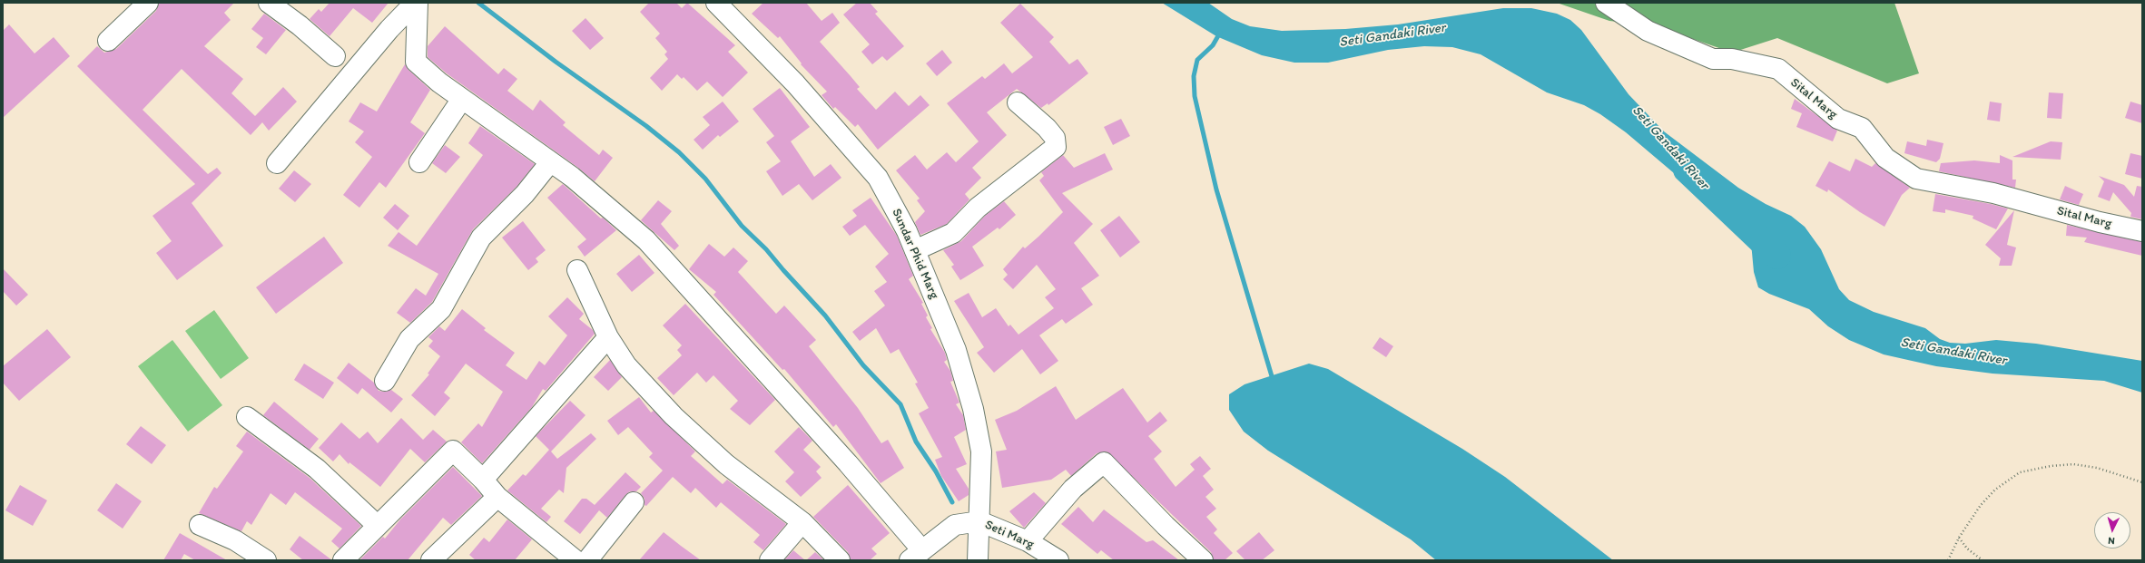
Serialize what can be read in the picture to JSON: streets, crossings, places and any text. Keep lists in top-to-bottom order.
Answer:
{
  "streets": {
    "street": ["Sital Marg", "Sundar Phid Marg", "Seti Marg"]
  },
  "crossings": [
    ["Sundar Phid Marg", "Seti Marg"]
  ],
  "water": ["Seti Gandaki River"],
  "north": "bottom"
}
